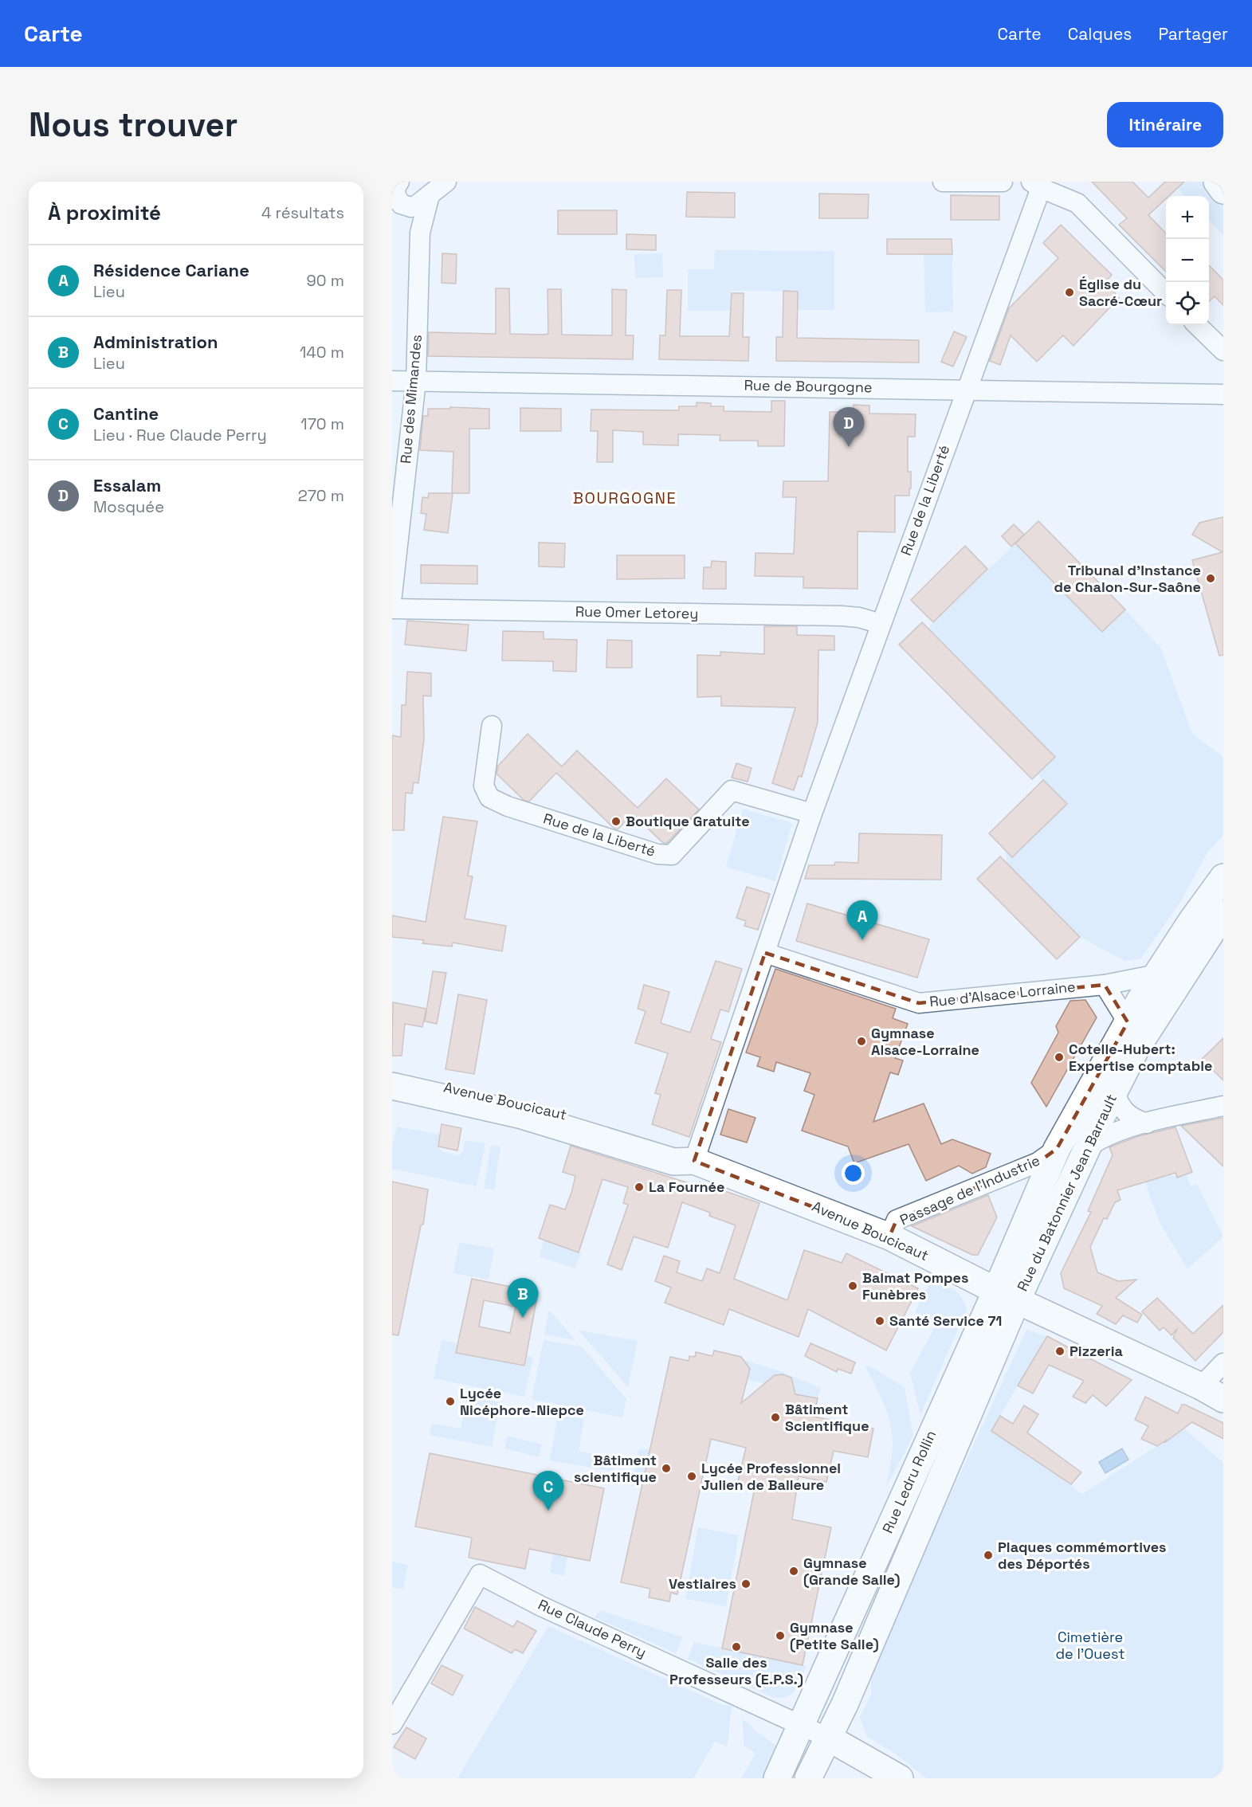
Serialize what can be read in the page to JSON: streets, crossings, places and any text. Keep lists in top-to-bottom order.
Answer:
{
  "streets": {
    "main road": [
      "Avenue Boucicaut",
      "Rue du Batonnier Jean Barrault",
      "Rue Ledru Rollin",
      "Rue Claude Perry"
    ],
    "street": [
      "Rue de Bourgogne",
      "Rue des Mimandes",
      "Rue de la Liberté",
      "Rue Omer Letorey",
      "Rue d'Alsace Lorraine",
      "Passage de l'Industrie"
    ]
  },
  "crossings": [
    ["Rue de Bourgogne", "Rue des Mimandes"],
    ["Rue de Bourgogne", "Rue de la Liberté"],
    ["Rue de la Liberté", "Rue Omer Letorey"],
    ["Rue de la Liberté", "Rue d'Alsace Lorraine"],
    ["Rue de la Liberté", "Avenue Boucicaut"],
    ["Rue d'Alsace Lorraine", "Rue du Batonnier Jean Barrault"],
    ["Avenue Boucicaut", "Passage de l'Industrie"],
    ["Avenue Boucicaut", "Rue du Batonnier Jean Barrault"],
    ["Avenue Boucicaut", "Rue Ledru Rollin"],
    ["Passage de l'Industrie", "Rue du Batonnier Jean Barrault"],
    ["Rue du Batonnier Jean Barrault", "Rue Ledru Rollin"],
    ["Rue Ledru Rollin", "Rue Claude Perry"]
  ],
  "districts": ["BOURGOGNE"],
  "parks": ["Cimetière de l'Ouest"],
  "places": [
    "Église du Sacré-Cœur",
    "Tribunal d'Instance de Chalon-Sur-Saône",
    "Boutique Gratuite",
    "Gymnase Alsace-Lorraine",
    "Cotelle-Hubert: Expertise comptable",
    "La Fournée",
    "Balmat Pompes Funèbres",
    "Santé Service 71",
    "Pizzeria",
    "Lycée Nicéphore-Niepce",
    "Bâtiment Scientifique",
    "Bâtiment scientifique",
    "Lycée Professionnel Julien de Balleure",
    "Plaques commémortives des Déportés",
    "Gymnase (Grande Salle)",
    "Vestiaires",
    "Gymnase (Petite Salle)",
    "Salle des Professeurs (E.P.S.)"
  ],
  "page": {
    "header": "Carte",
    "nav": ["Carte", "Calques", "Partager"],
    "buttons": "Itinéraire",
    "title": "Nous trouver",
    "heading": ["À proximité", "4 résultats"],
    "map_buttons": ["+", "−"],
    "list": [
      {
        "mark": "A",
        "name": "Résidence Cariane",
        "note": "Lieu",
        "value": "90 m"
      },
      {
        "mark": "B",
        "name": "Administration",
        "note": "Lieu",
        "value": "140 m"
      },
      {
        "mark": "C",
        "name": "Cantine",
        "note": "Lieu · Rue Claude Perry",
        "value": "170 m"
      },
      {
        "mark": "D",
        "name": "Essalam",
        "note": "Mosquée",
        "value": "270 m"
      }
    ],
    "pins": [
      "D",
      "A",
      "B",
      "C"
    ]
  }
}
